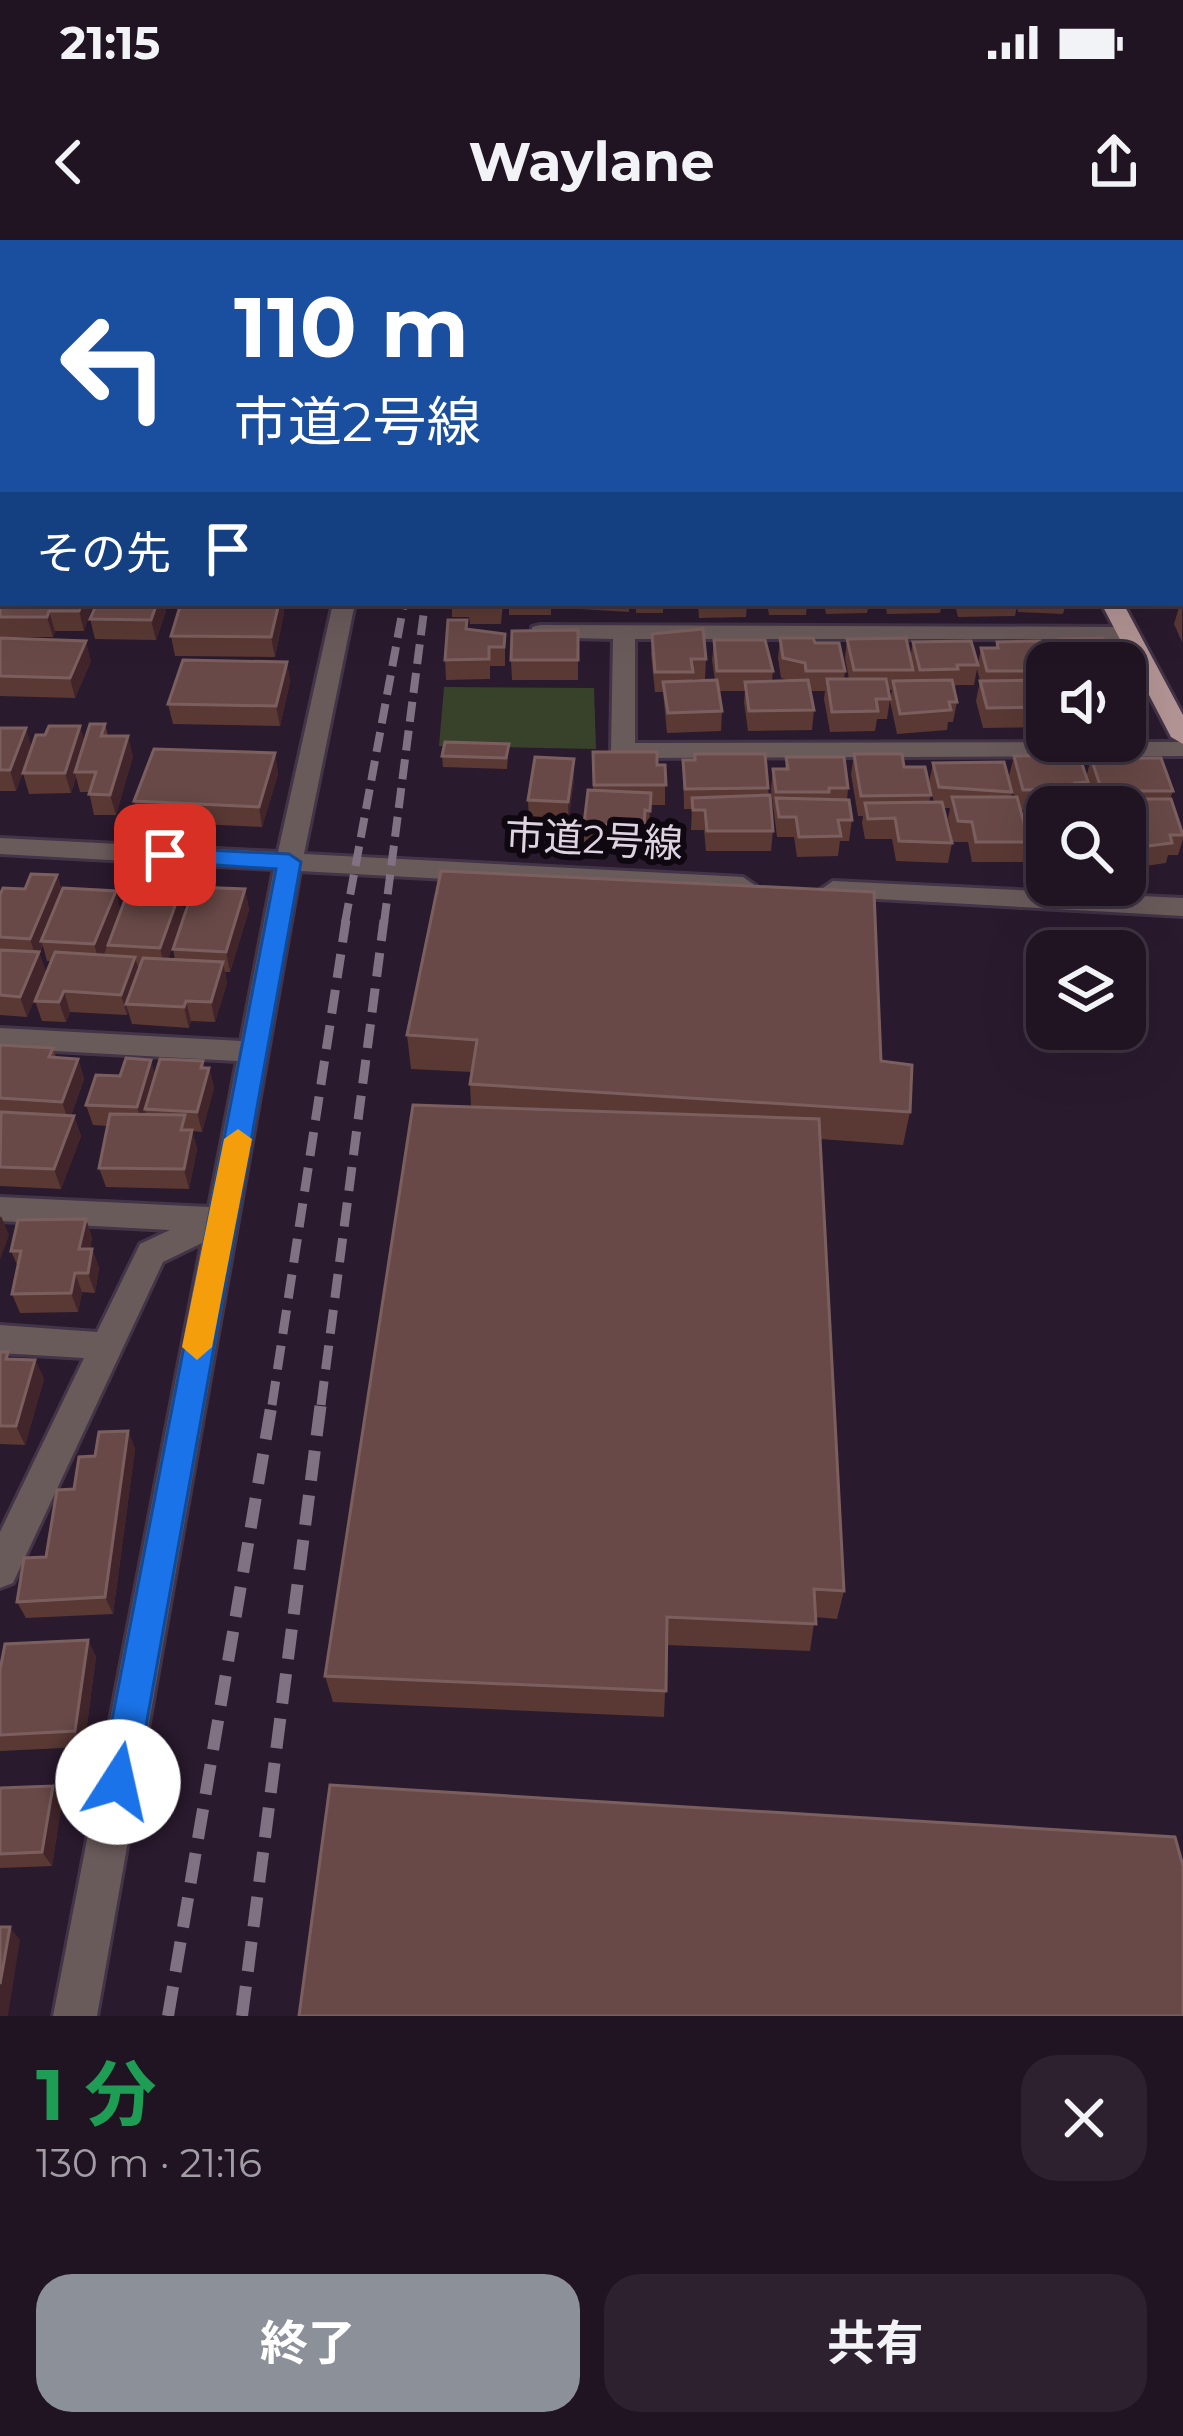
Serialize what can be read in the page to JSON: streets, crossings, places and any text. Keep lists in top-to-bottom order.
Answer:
{
  "streets": {
    "street": ["市道2号線"]
  },
  "page": {
    "status": "21:15",
    "header": "Waylane",
    "turn": ["110 m", "市道2号線"],
    "then": "その先",
    "heading": ["1 分", "130 m · 21:16"],
    "buttons": ["終了", "共有"]
  }
}
